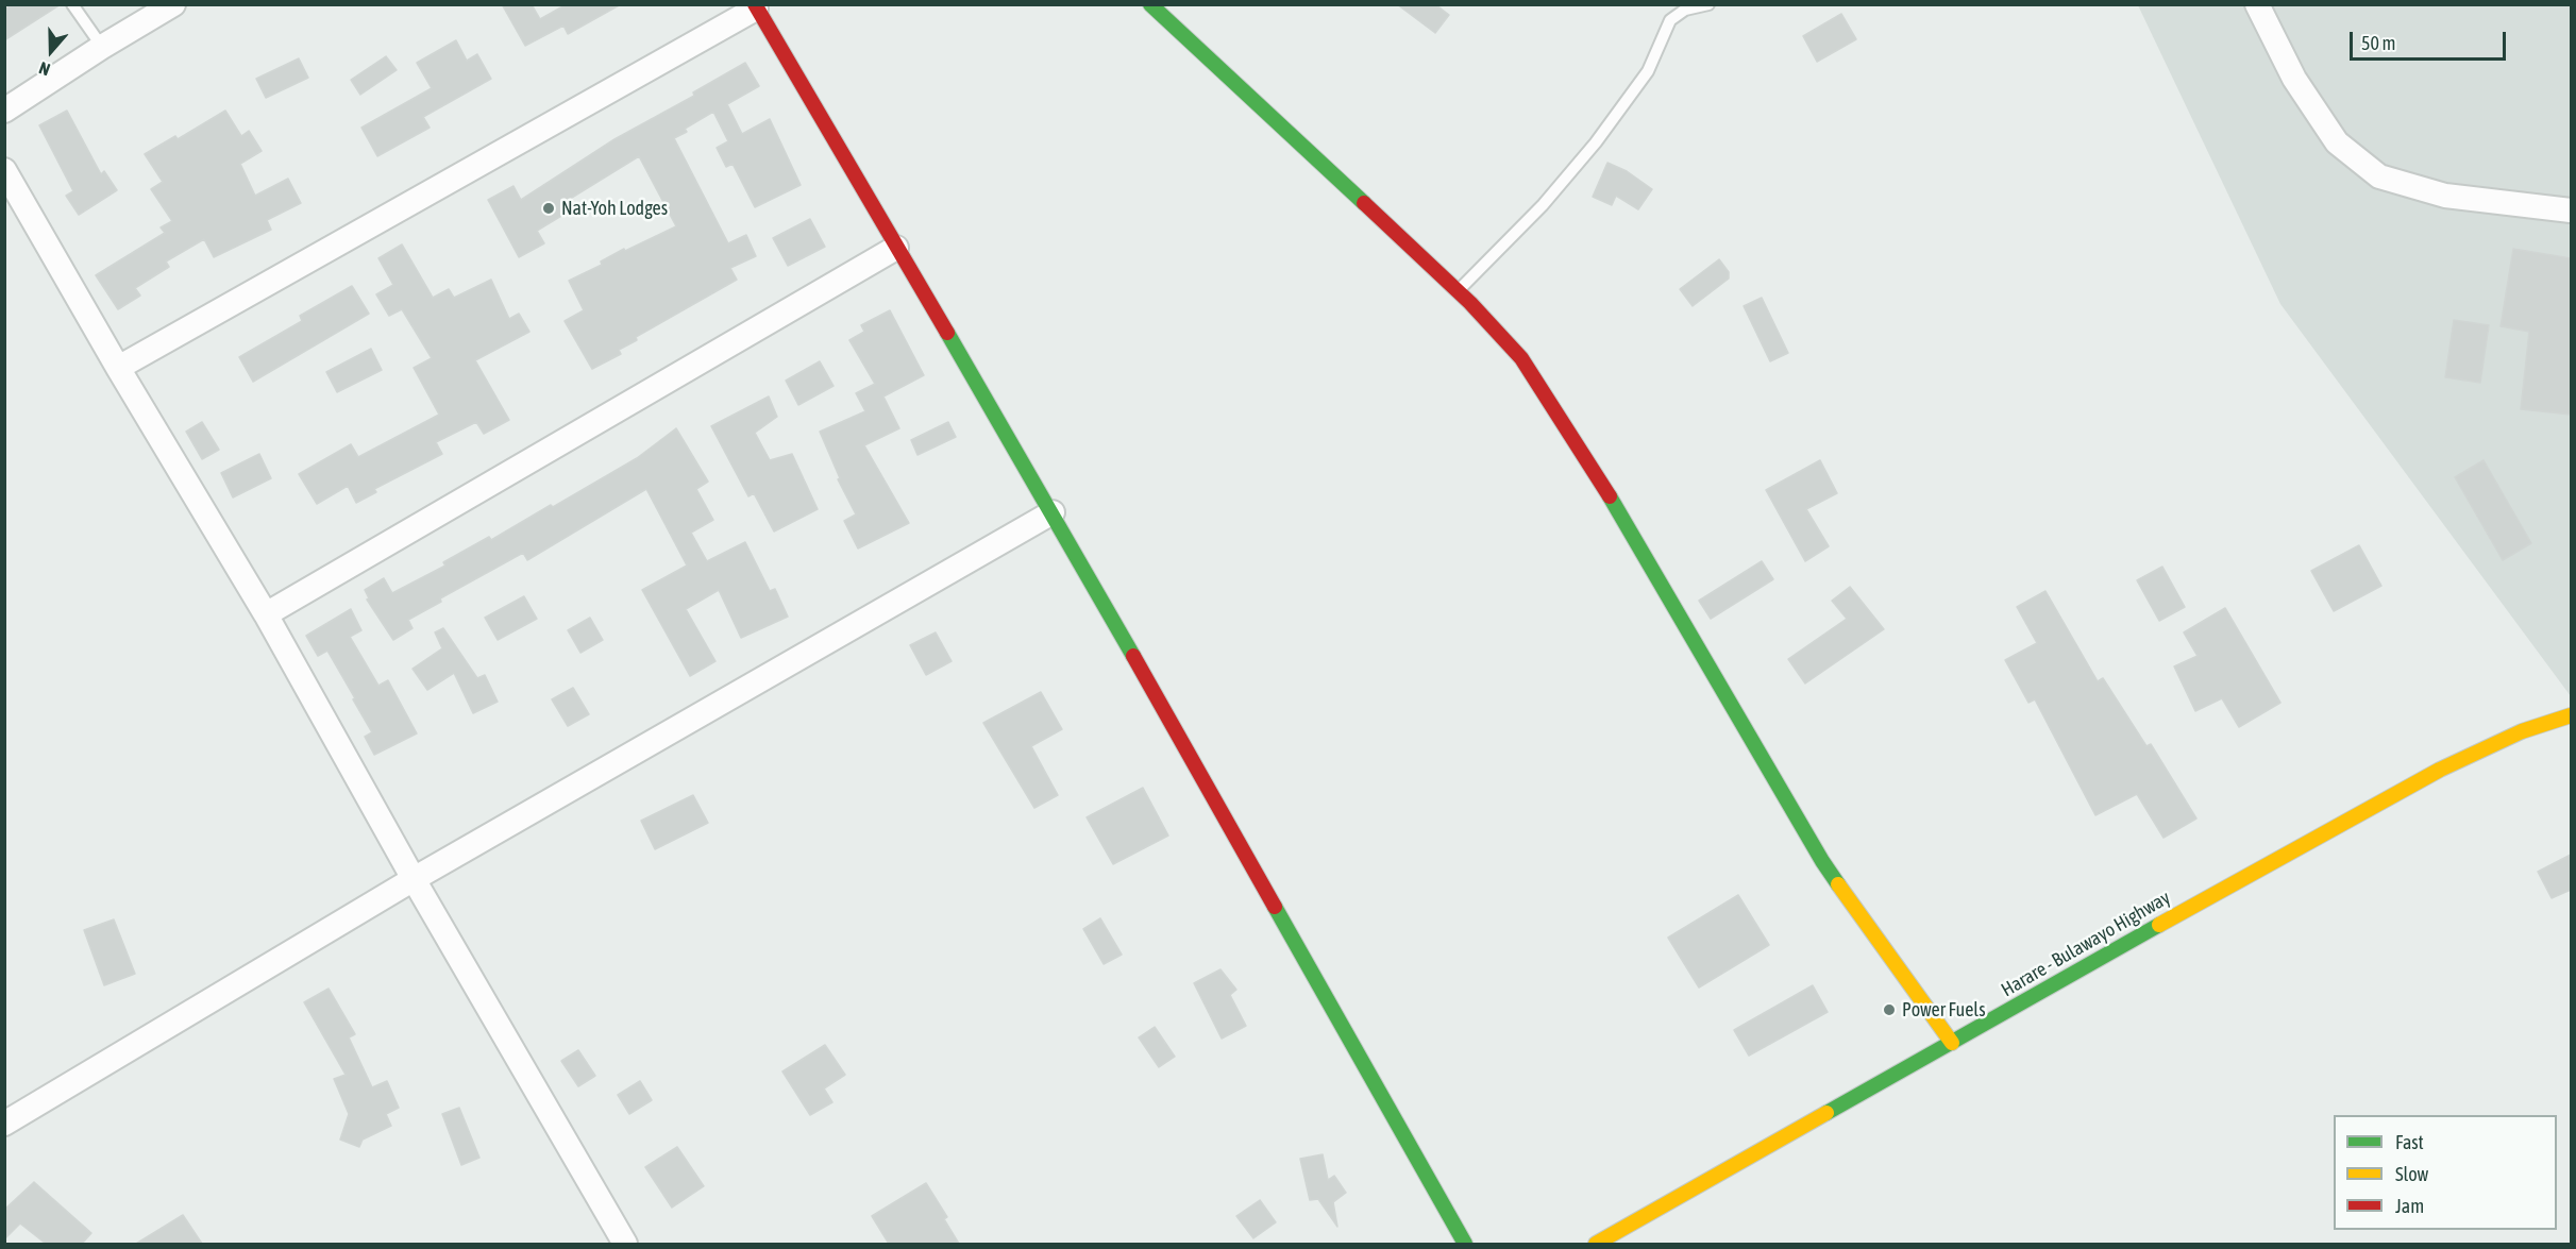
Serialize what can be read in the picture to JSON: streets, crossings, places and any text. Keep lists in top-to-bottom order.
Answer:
{
  "streets": {
    "main road": ["Harare - Bulawayo Highway"]
  },
  "places": ["Nat-Yoh Lodges", "Power Fuels"],
  "legend": ["Fast", "Slow", "Jam"],
  "scale_bar": "50 m",
  "north": "bottom"
}
